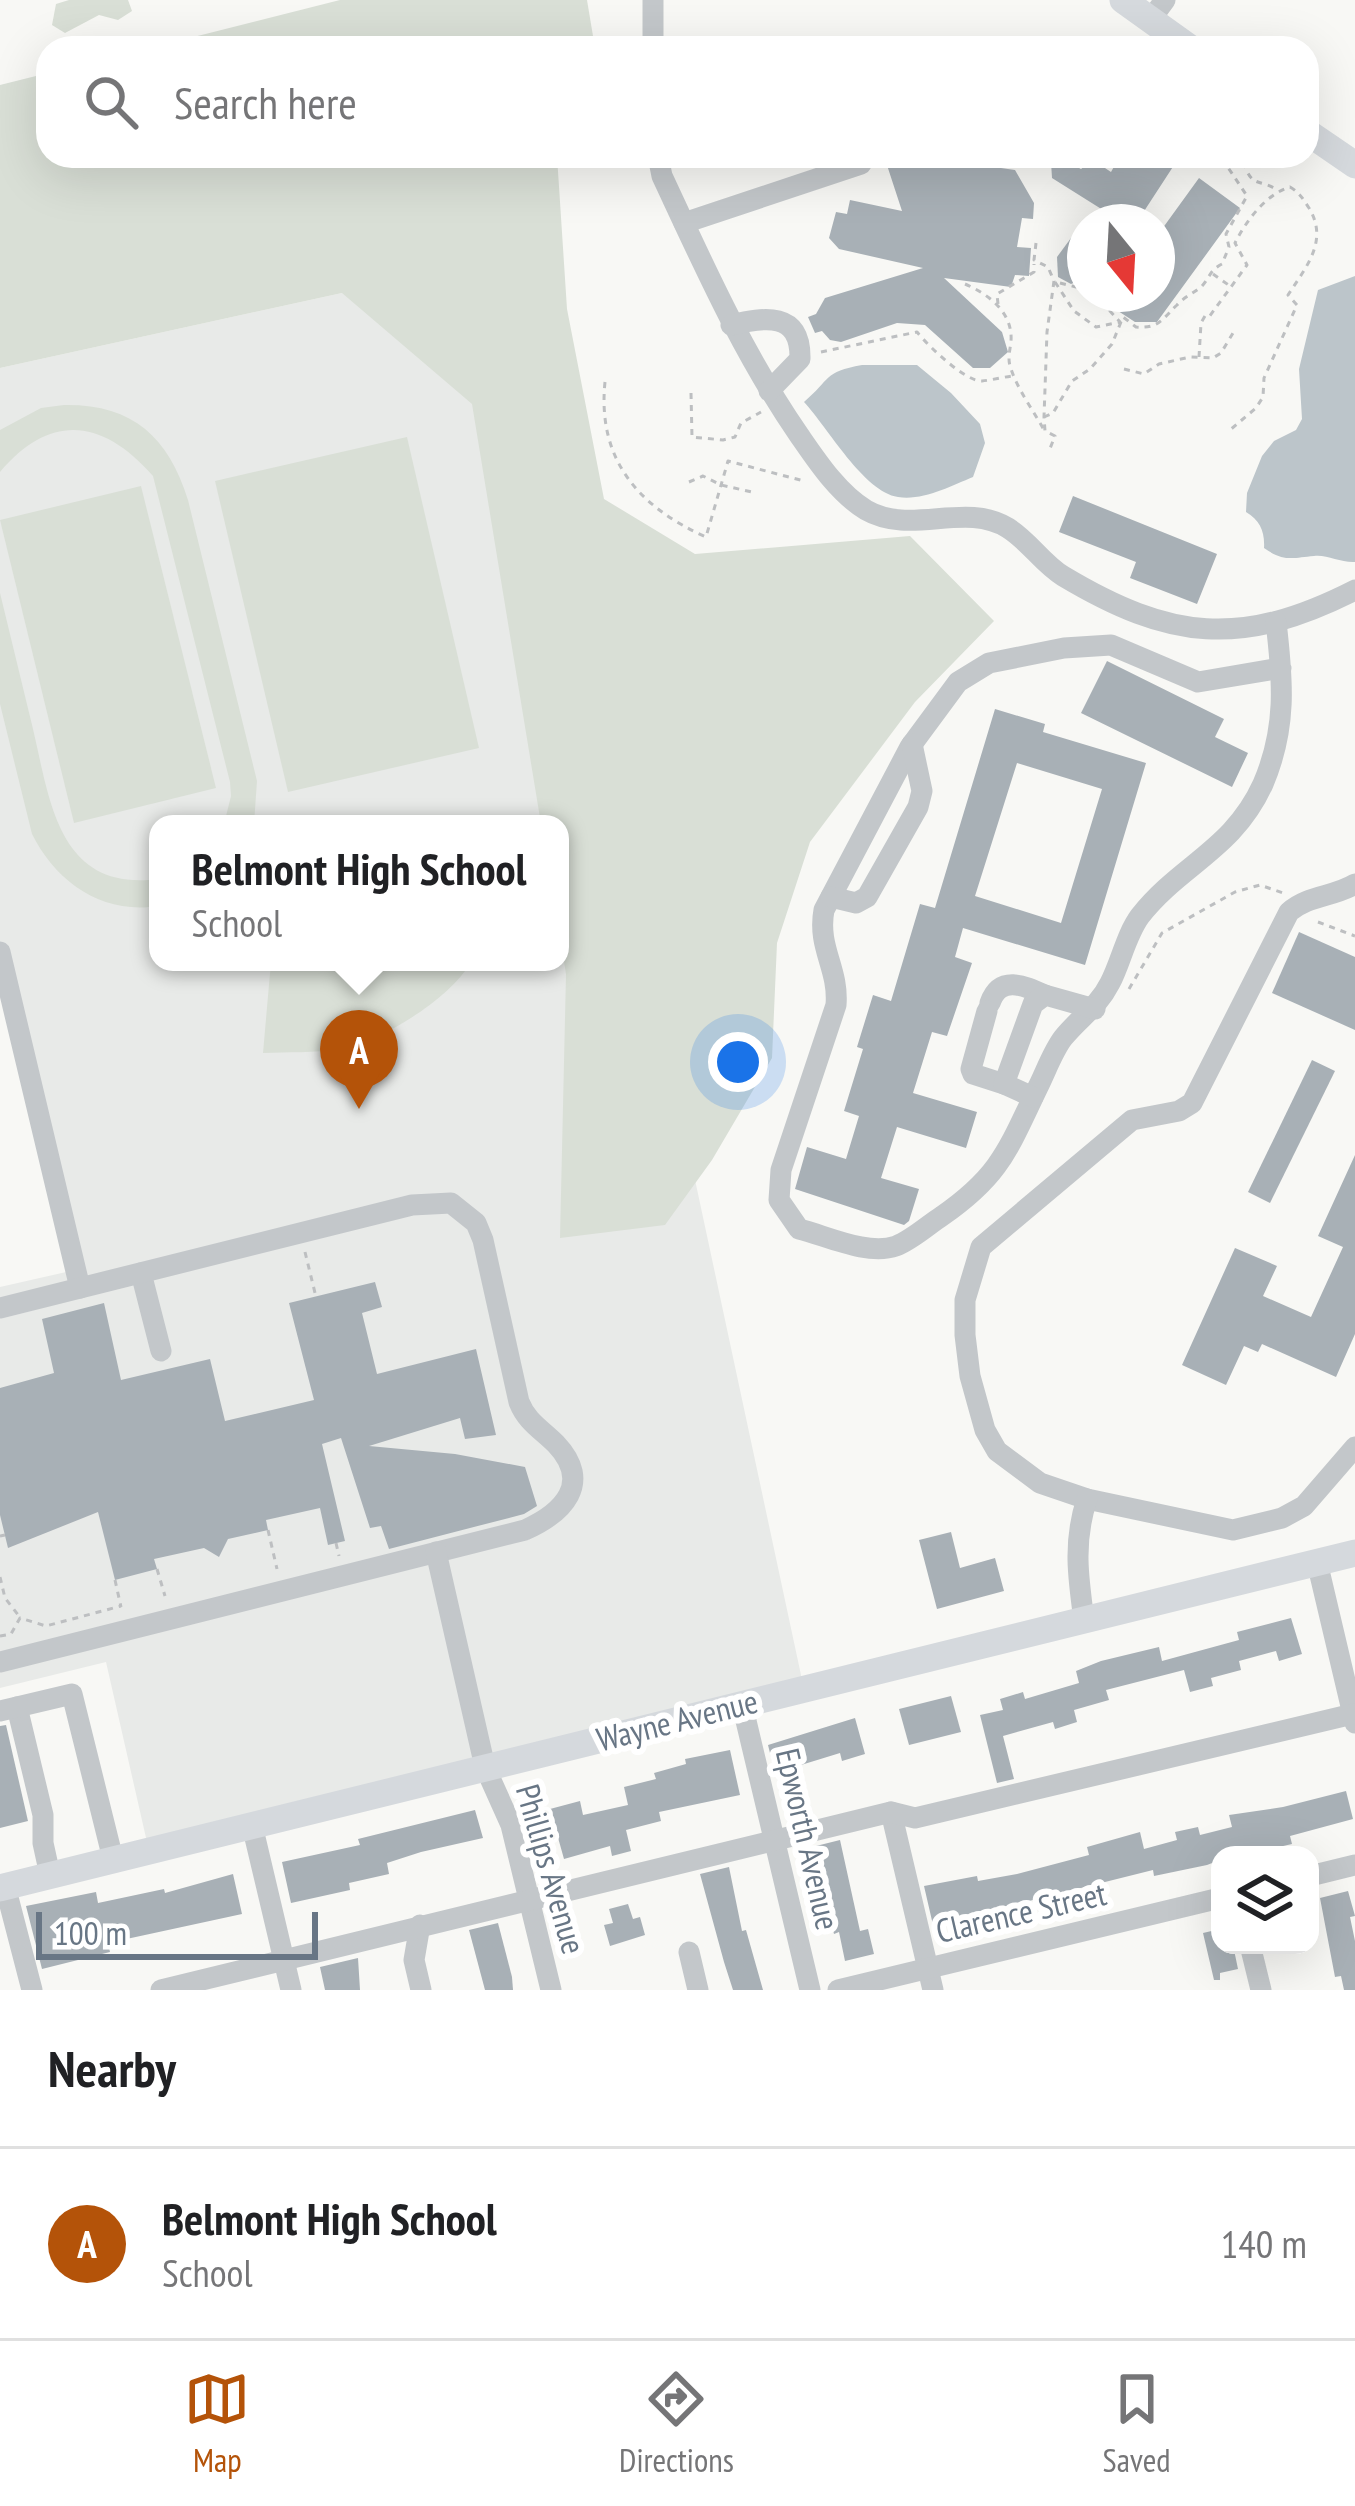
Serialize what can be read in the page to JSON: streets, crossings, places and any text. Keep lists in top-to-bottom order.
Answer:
{
  "streets": {
    "main road": ["Wayne Avenue"],
    "street": ["Epworth Avenue", "Phillips Avenue", "Clarence Street"]
  },
  "crossings": [
    ["Wayne Avenue", "Epworth Avenue"],
    ["Wayne Avenue", "Phillips Avenue"]
  ],
  "scale_bar": "100 m",
  "north": "bottom",
  "page": {
    "search": "Search here",
    "popup": ["Belmont High School", "School"],
    "pins": "A",
    "scale": "100 m",
    "heading": "Nearby",
    "list": [
      {
        "mark": "A",
        "name": "Belmont High School",
        "note": "School",
        "value": "140 m"
      }
    ],
    "nav": ["Map", "Directions", "Saved"]
  }
}
